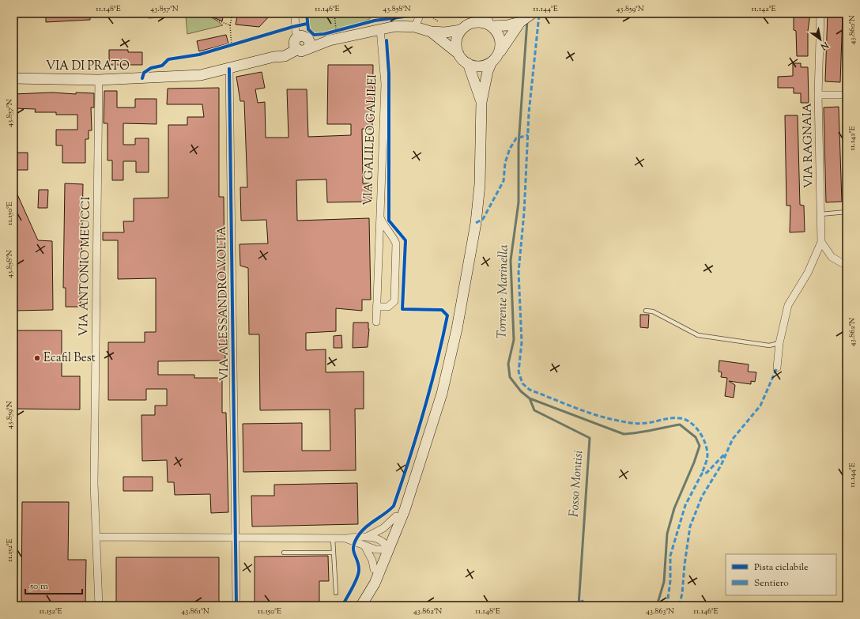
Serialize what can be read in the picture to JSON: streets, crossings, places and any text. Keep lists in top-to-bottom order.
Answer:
{
  "streets": {
    "main road": ["VIA DI PRATO"],
    "street": [
      "VIA GALILEO GALILEI",
      "VIA RAGNAIA",
      "VIA ANTONIO MEUCCI",
      "VIA ALESSANDRO VOLTA"
    ]
  },
  "crossings": [
    ["VIA DI PRATO", "VIA GALILEO GALILEI"],
    ["VIA DI PRATO", "VIA ANTONIO MEUCCI"],
    ["VIA DI PRATO", "VIA ALESSANDRO VOLTA"]
  ],
  "water": ["Torrente Marinella", "Fosso Montisi"],
  "places": ["Ecafil Best"],
  "legend": ["Pista ciclabile", "Sentiero"],
  "scale_bar": "50 m",
  "north": "bottom right",
  "coordinates": [
    "11.148°E",
    "43.857°N",
    "11.146°E",
    "43.858°N",
    "11.144°E",
    "43.859°N",
    "11.142°E",
    "43.860°N",
    "11.150°E",
    "43.862°N",
    "11.152°E",
    "43.861°N",
    "43.863°N"
  ]
}
